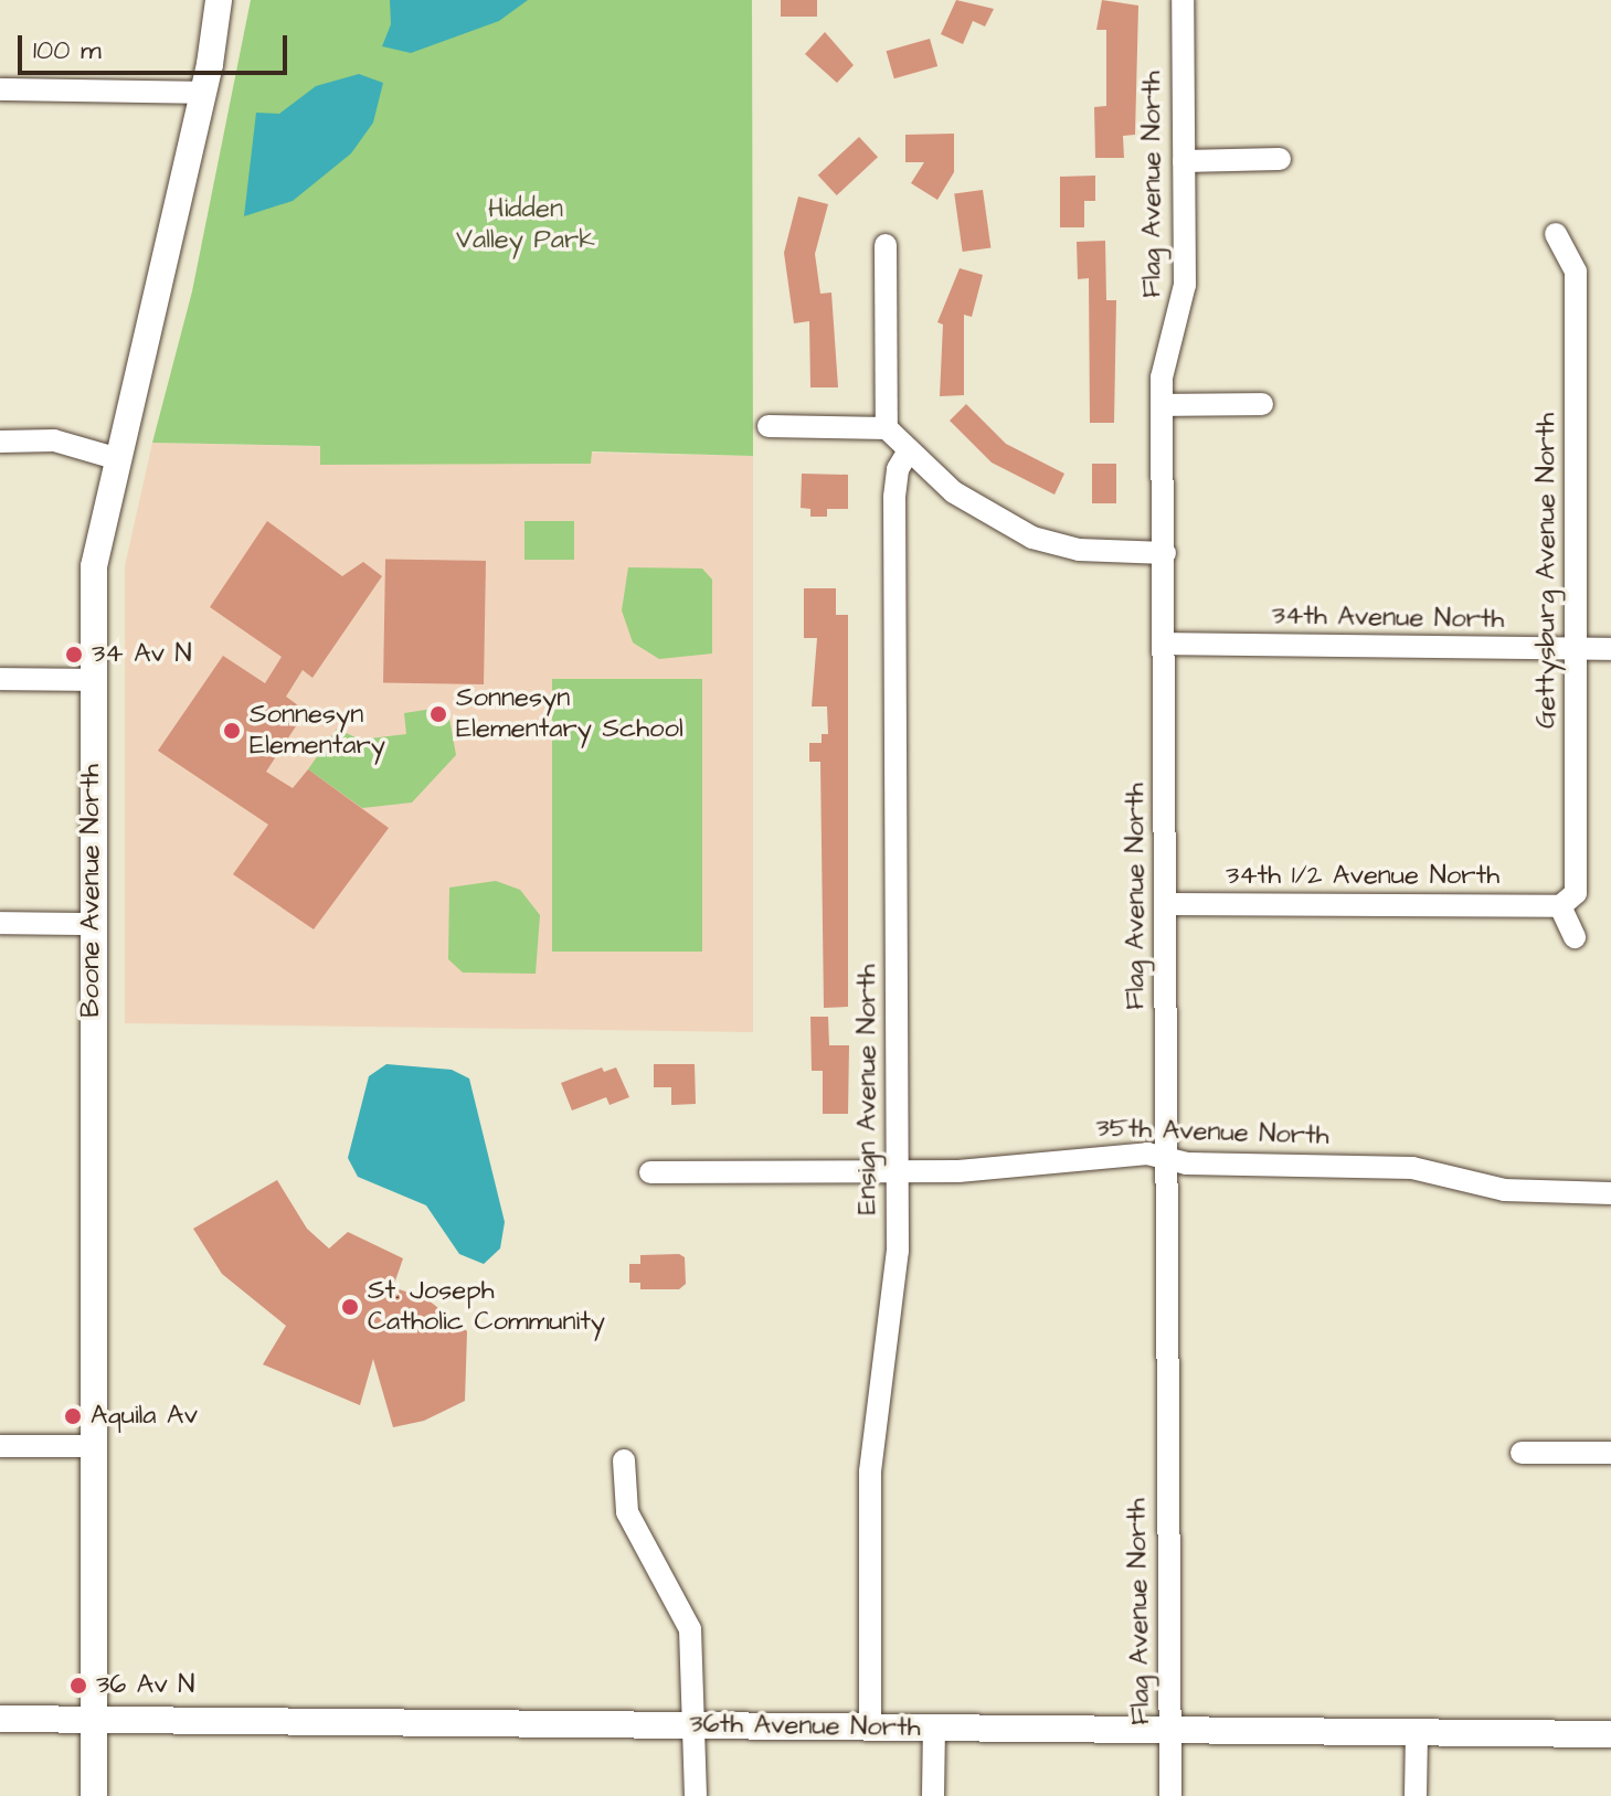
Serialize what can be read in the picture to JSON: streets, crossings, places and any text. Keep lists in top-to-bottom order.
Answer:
{
  "streets": {
    "street": [
      "Flag Avenue North",
      "Gettysburg Avenue North",
      "34th Avenue North",
      "34th 1/2 Avenue North",
      "Boone Avenue North",
      "Ensign Avenue North",
      "35th Avenue North",
      "36th Avenue North"
    ]
  },
  "crossings": [
    ["Flag Avenue North", "34th Avenue North"],
    ["Flag Avenue North", "34th 1/2 Avenue North"],
    ["Flag Avenue North", "35th Avenue North"],
    ["Flag Avenue North", "36th Avenue North"],
    ["Gettysburg Avenue North", "34th Avenue North"],
    ["Gettysburg Avenue North", "34th 1/2 Avenue North"],
    ["Boone Avenue North", "36th Avenue North"],
    ["Ensign Avenue North", "35th Avenue North"],
    ["Ensign Avenue North", "36th Avenue North"]
  ],
  "parks": ["Hidden Valley Park"],
  "places": [
    "34 Av N",
    "Sonnesyn Elementary School",
    "Sonnesyn Elementary",
    "St. Joseph Catholic Community",
    "Aquila Av",
    "36 Av N"
  ],
  "scale_bar": "100 m"
}
